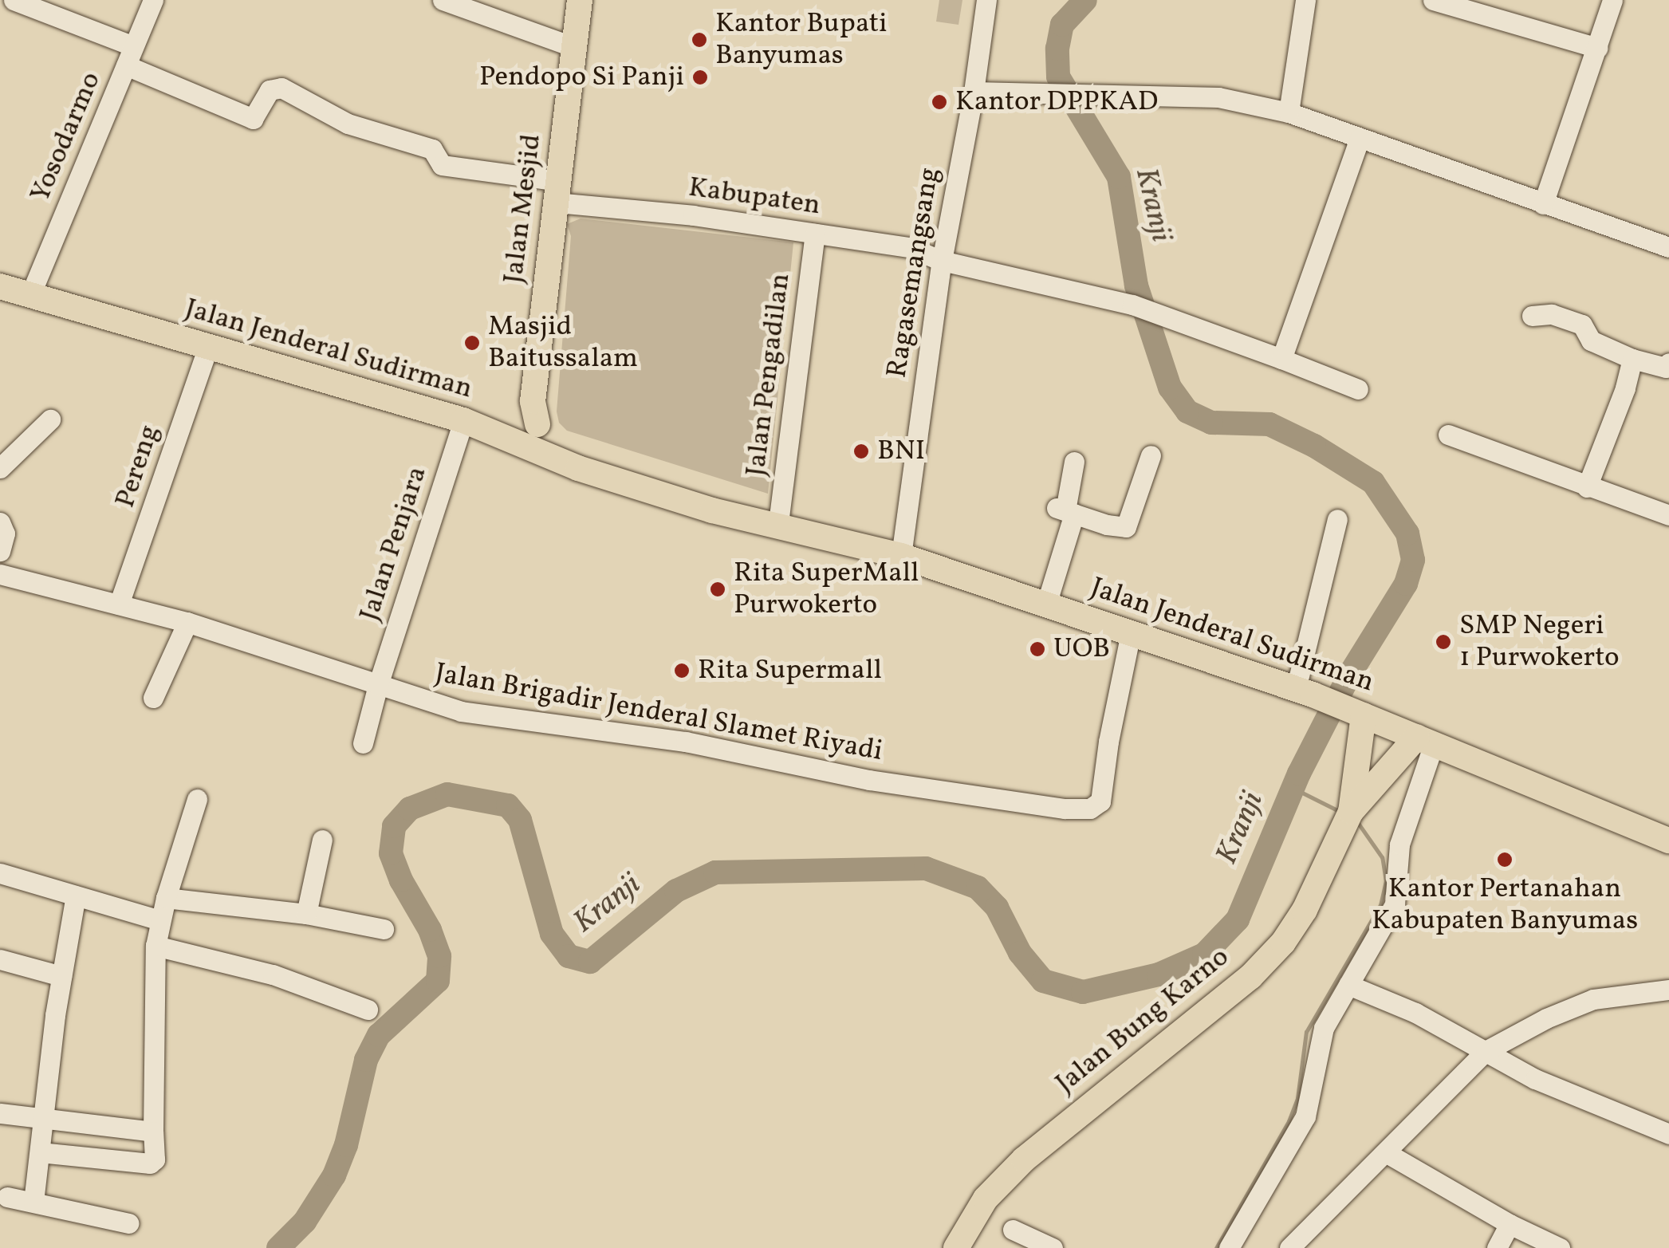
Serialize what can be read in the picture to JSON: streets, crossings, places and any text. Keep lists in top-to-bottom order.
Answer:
{
  "streets": {
    "main road": ["Jalan Mesjid", "Jalan Jenderal Sudirman", "Jalan Bung Karno"],
    "street": [
      "Yosodarmo",
      "Kabupaten",
      "Ragasemangsang",
      "Jalan Pengadilan",
      "Pereng",
      "Jalan Penjara",
      "Jalan Brigadir Jenderal Slamet Riyadi"
    ]
  },
  "crossings": [
    ["Yosodarmo", "Kabupaten"],
    ["Yosodarmo", "Jalan Jenderal Sudirman"],
    ["Kabupaten", "Jalan Mesjid"],
    ["Kabupaten", "Ragasemangsang"],
    ["Kabupaten", "Jalan Pengadilan"],
    ["Jalan Mesjid", "Jalan Jenderal Sudirman"],
    ["Ragasemangsang", "Jalan Jenderal Sudirman"],
    ["Jalan Jenderal Sudirman", "Jalan Pengadilan"],
    ["Jalan Jenderal Sudirman", "Pereng"],
    ["Jalan Jenderal Sudirman", "Jalan Penjara"],
    ["Jalan Jenderal Sudirman", "Jalan Brigadir Jenderal Slamet Riyadi"],
    ["Pereng", "Jalan Brigadir Jenderal Slamet Riyadi"],
    ["Jalan Penjara", "Jalan Brigadir Jenderal Slamet Riyadi"]
  ],
  "water": ["Kranji"],
  "places": [
    "Kantor Bupati Banyumas",
    "Pendopo Si Panji",
    "Kantor DPPKAD",
    "Masjid Baitussalam",
    "BNI",
    "Rita SuperMall Purwokerto",
    "SMP Negeri 1 Purwokerto",
    "UOB",
    "Rita Supermall",
    "Kantor Pertanahan Kabupaten Banyumas"
  ]
}
